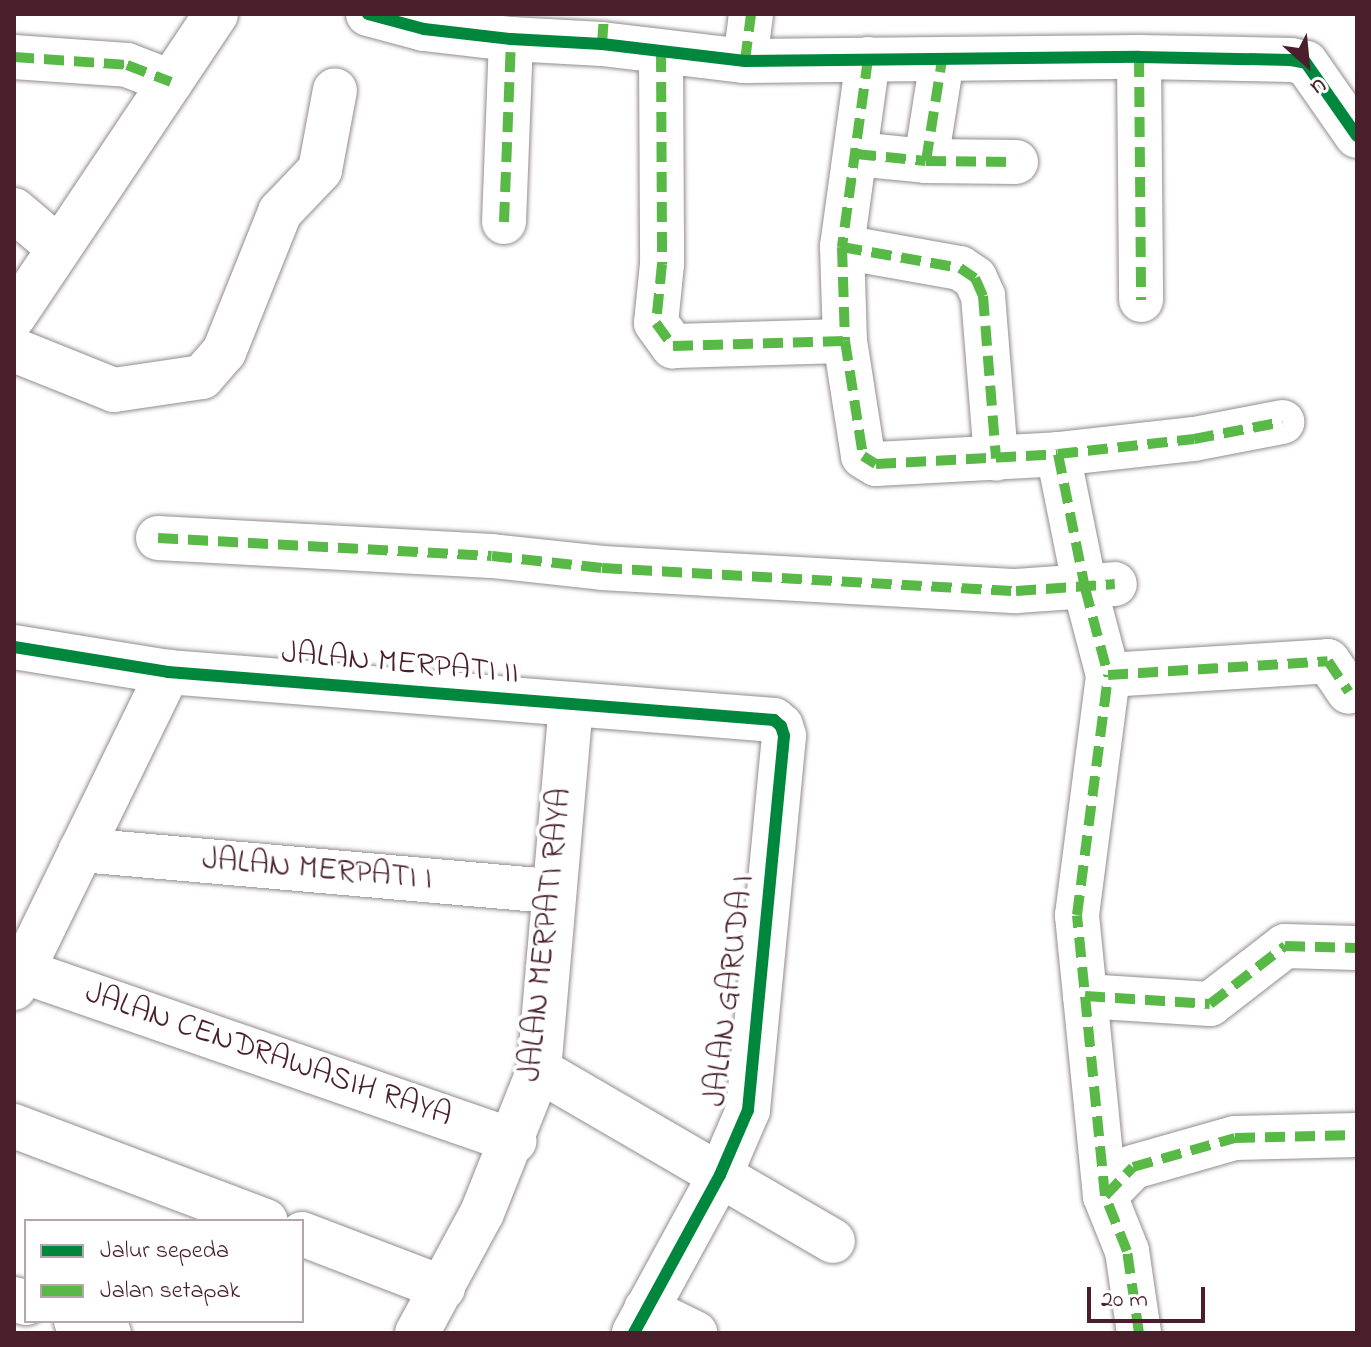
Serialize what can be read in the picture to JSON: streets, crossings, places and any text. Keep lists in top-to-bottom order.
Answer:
{
  "streets": {
    "street": [
      "JALAN MERPATI II",
      "JALAN MERPATI I",
      "JALAN MERPATI RAYA",
      "JALAN GARUDA I",
      "JALAN CENDRAWASIH RAYA"
    ]
  },
  "crossings": [
    ["JALAN MERPATI II", "JALAN MERPATI RAYA"],
    ["JALAN MERPATI II", "JALAN GARUDA I"],
    ["JALAN MERPATI I", "JALAN MERPATI RAYA"],
    ["JALAN MERPATI RAYA", "JALAN CENDRAWASIH RAYA"]
  ],
  "legend": ["Jalur sepeda", "Jalan setapak"],
  "scale_bar": "20 m",
  "north": "bottom right"
}
